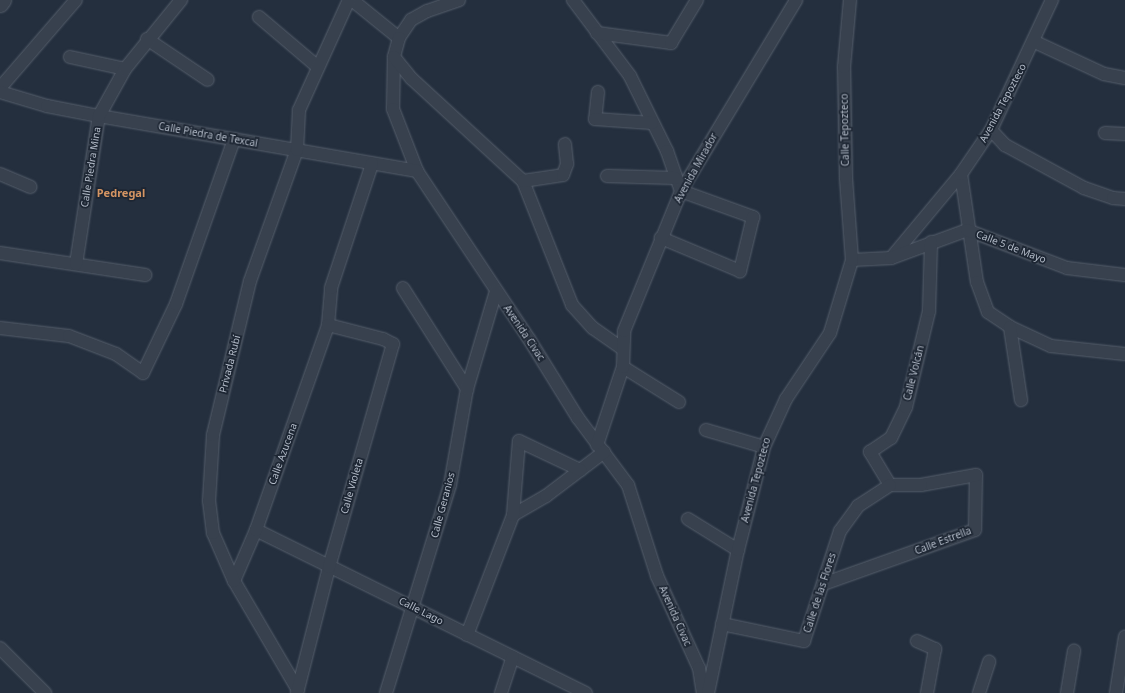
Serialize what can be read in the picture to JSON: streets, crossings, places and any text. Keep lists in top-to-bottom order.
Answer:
{
  "streets": {
    "street": [
      "Avenida Tepozteco",
      "Calle Tepozteco",
      "Calle Piedra de Texcal",
      "Calle Piedra Mina",
      "Avenida Mirador",
      "Calle 5 de Mayo",
      "Avenida Civac",
      "Privada Rubí",
      "Calle Volcán",
      "Calle Azucena",
      "Calle Violeta",
      "Calle Geranios",
      "Calle Estrella",
      "Calle de las Flores",
      "Calle Lago"
    ]
  },
  "crossings": [
    ["Avenida Tepozteco", "Calle Tepozteco"],
    ["Avenida Tepozteco", "Calle de las Flores"],
    ["Calle Piedra de Texcal", "Calle Piedra Mina"],
    ["Calle Piedra de Texcal", "Avenida Civac"],
    ["Calle Piedra de Texcal", "Privada Rubí"],
    ["Calle Piedra de Texcal", "Calle Azucena"],
    ["Avenida Mirador", "Avenida Civac"],
    ["Avenida Civac", "Calle Geranios"],
    ["Privada Rubí", "Calle Azucena"],
    ["Privada Rubí", "Calle Violeta"],
    ["Calle Volcán", "Calle Estrella"],
    ["Calle Volcán", "Calle de las Flores"],
    ["Calle Azucena", "Calle Violeta"],
    ["Calle Azucena", "Calle Lago"],
    ["Calle Violeta", "Calle Lago"],
    ["Calle Geranios", "Calle Lago"],
    ["Calle Estrella", "Calle de las Flores"]
  ],
  "districts": ["Pedregal"]
}
